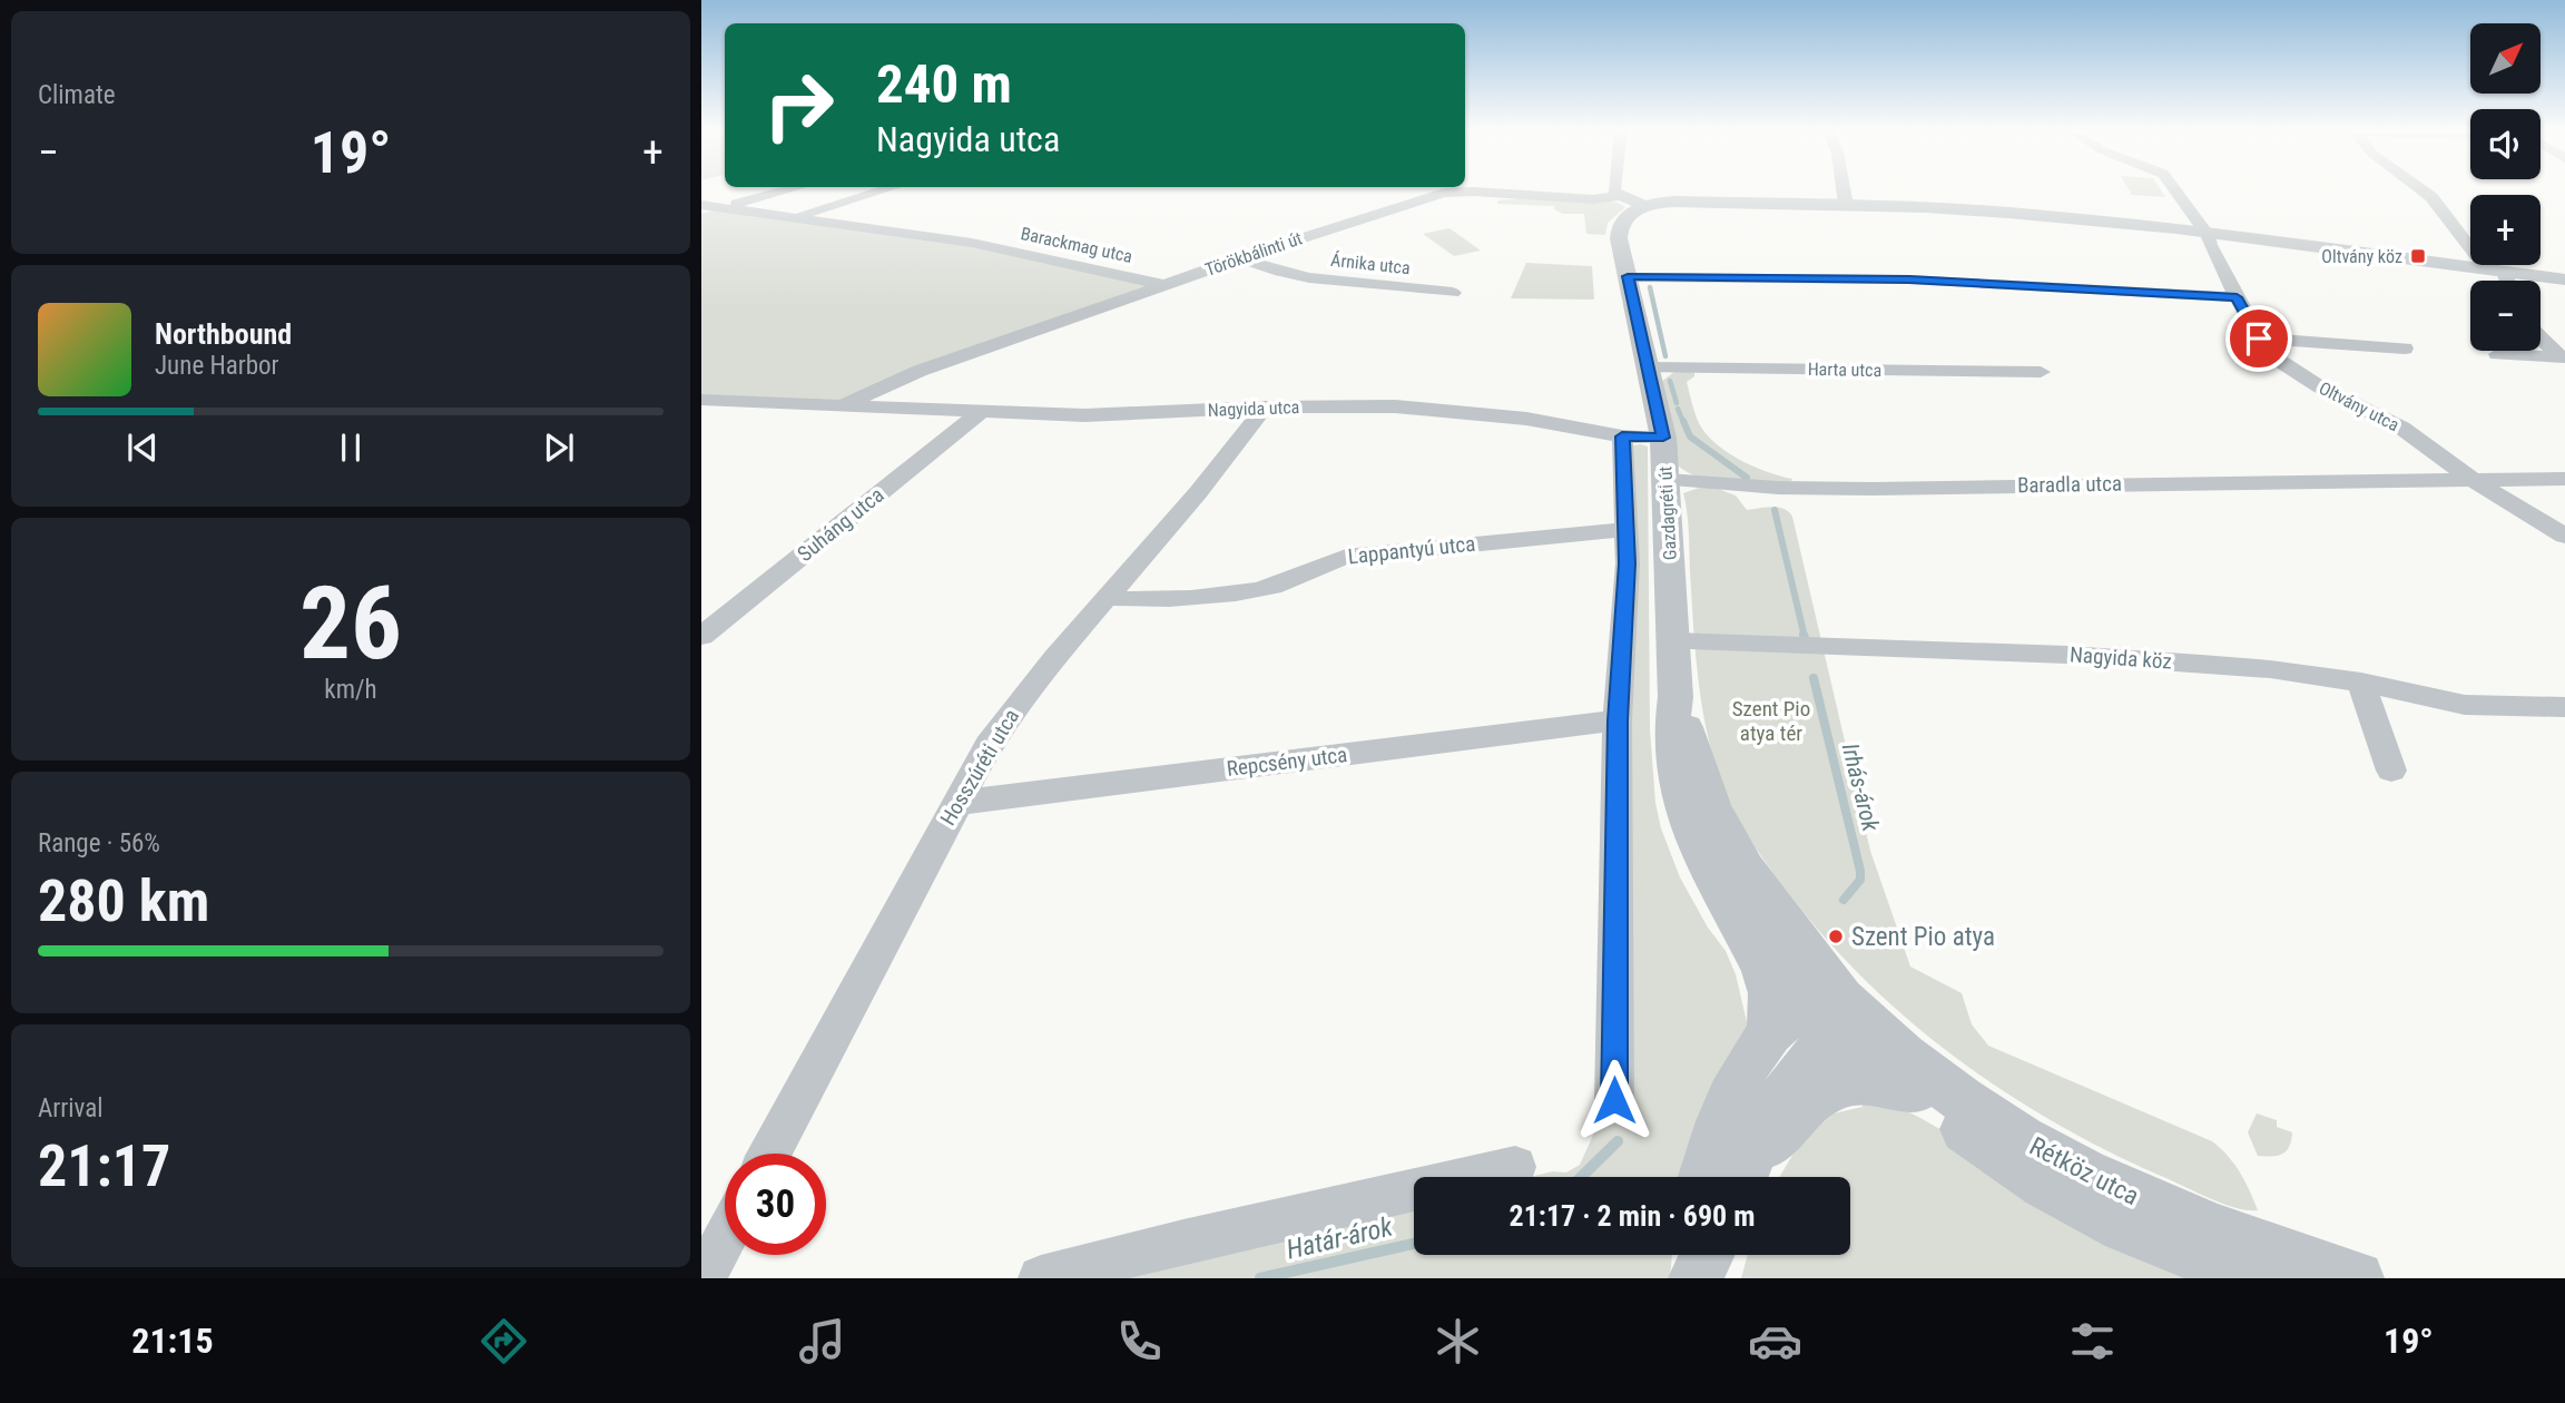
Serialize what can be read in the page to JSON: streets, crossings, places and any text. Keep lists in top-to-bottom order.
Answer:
{
  "streets": {
    "street": [
      "Barackmag utca",
      "Törökbálinti út",
      "Árnika utca",
      "Harta utca",
      "Oltvány utca",
      "Nagyida utca",
      "Baradla utca",
      "Gazdagréti út",
      "Suháng utca",
      "Lappantyú utca",
      "Nagyida köz",
      "Repcsény utca",
      "Hosszúréti utca",
      "Rétköz utca"
    ]
  },
  "crossings": [
    ["Barackmag utca", "Törökbálinti út"],
    ["Törökbálinti út", "Árnika utca"],
    ["Törökbálinti út", "Oltvány utca"],
    ["Törökbálinti út", "Nagyida utca"],
    ["Törökbálinti út", "Gazdagréti út"],
    ["Harta utca", "Gazdagréti út"],
    ["Oltvány utca", "Baradla utca"],
    ["Nagyida utca", "Gazdagréti út"],
    ["Nagyida utca", "Suháng utca"],
    ["Nagyida utca", "Hosszúréti utca"],
    ["Baradla utca", "Gazdagréti út"],
    ["Gazdagréti út", "Lappantyú utca"],
    ["Gazdagréti út", "Nagyida köz"],
    ["Gazdagréti út", "Repcsény utca"],
    ["Gazdagréti út", "Rétköz utca"],
    ["Lappantyú utca", "Hosszúréti utca"],
    ["Repcsény utca", "Hosszúréti utca"]
  ],
  "water": ["Irhás-árok", "Határ-árok"],
  "parks": ["Szent Pio atya tér"],
  "places": {
    "transit": ["Oltvány köz"],
    "other": ["Szent Pio atya"]
  },
  "north": "top right",
  "page": {
    "tile": [
      "Climate",
      ["26", "km/h"],
      ["Range · 56%", "280 km"],
      ["Arrival", "21:17"]
    ],
    "map_buttons": ["+", "−"],
    "turn": ["240 m", "Nagyida utca"],
    "heat": ["−", "19°", "+"],
    "song": ["Northbound", "June Harbor"],
    "limit": "30",
    "trip": "21:17 · 2 min · 690 m",
    "tabs": ["21:15", "19°"]
  }
}
